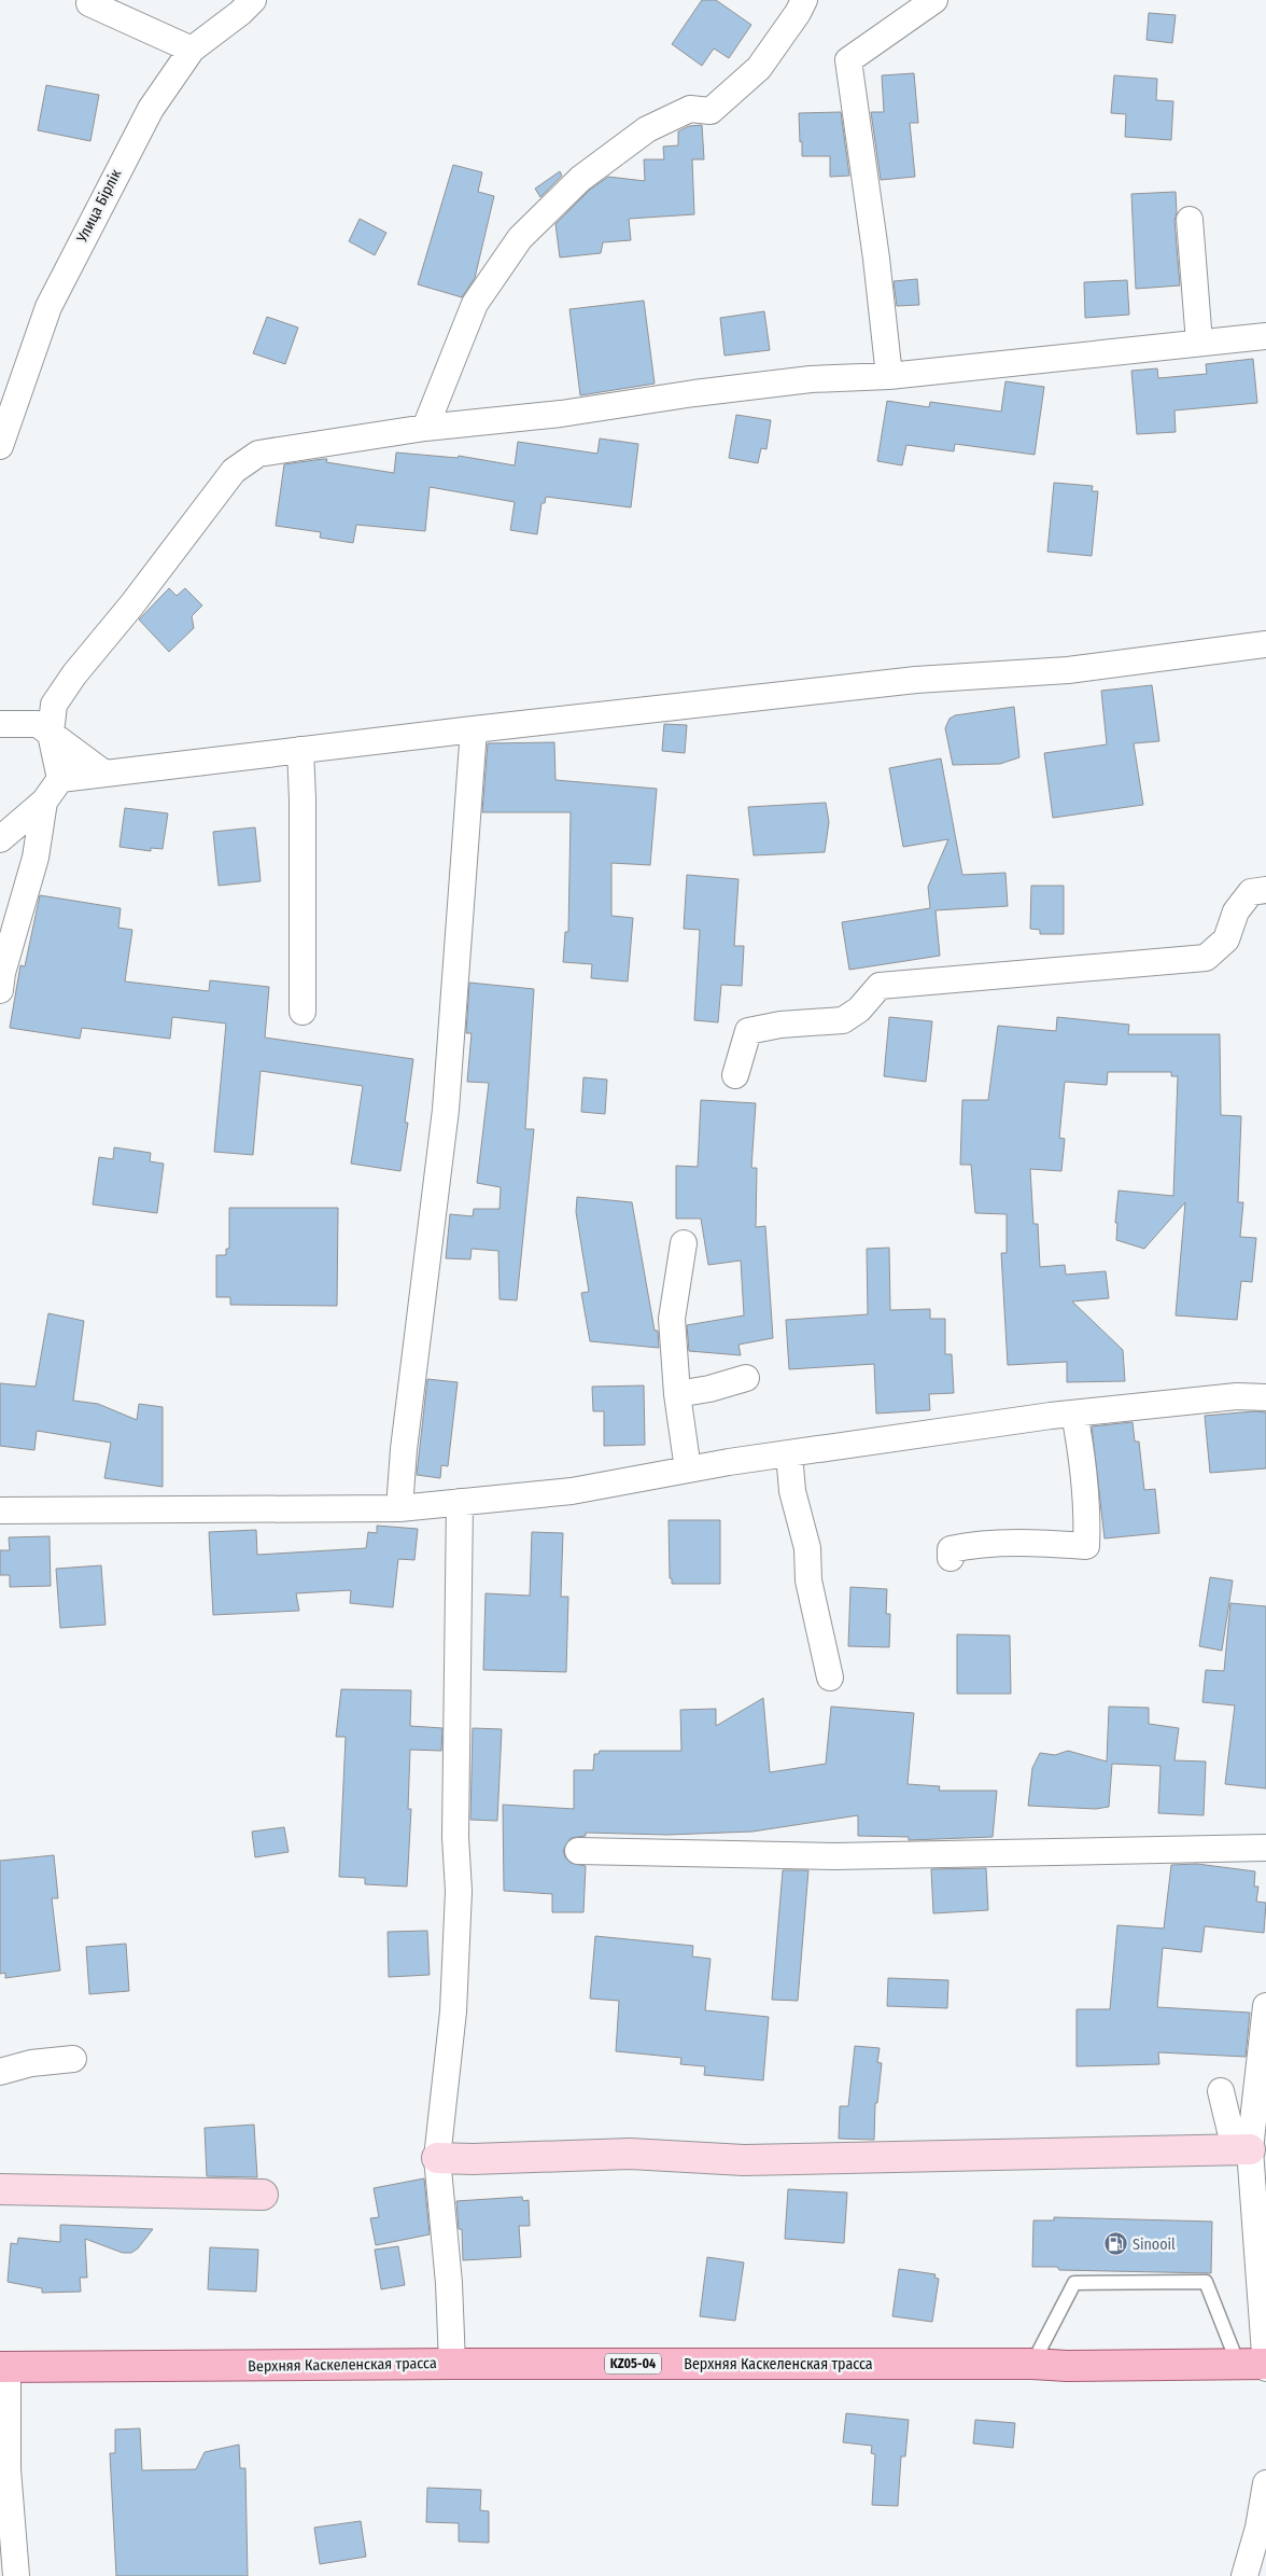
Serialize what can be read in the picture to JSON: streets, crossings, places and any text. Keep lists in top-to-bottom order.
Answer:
{
  "streets": {
    "main road": ["KZ05-04", "Верхняя Каскеленская трасса"],
    "street": ["Улица Бірлік"]
  },
  "places": {
    "fuel station": ["Sinooil"]
  }
}
